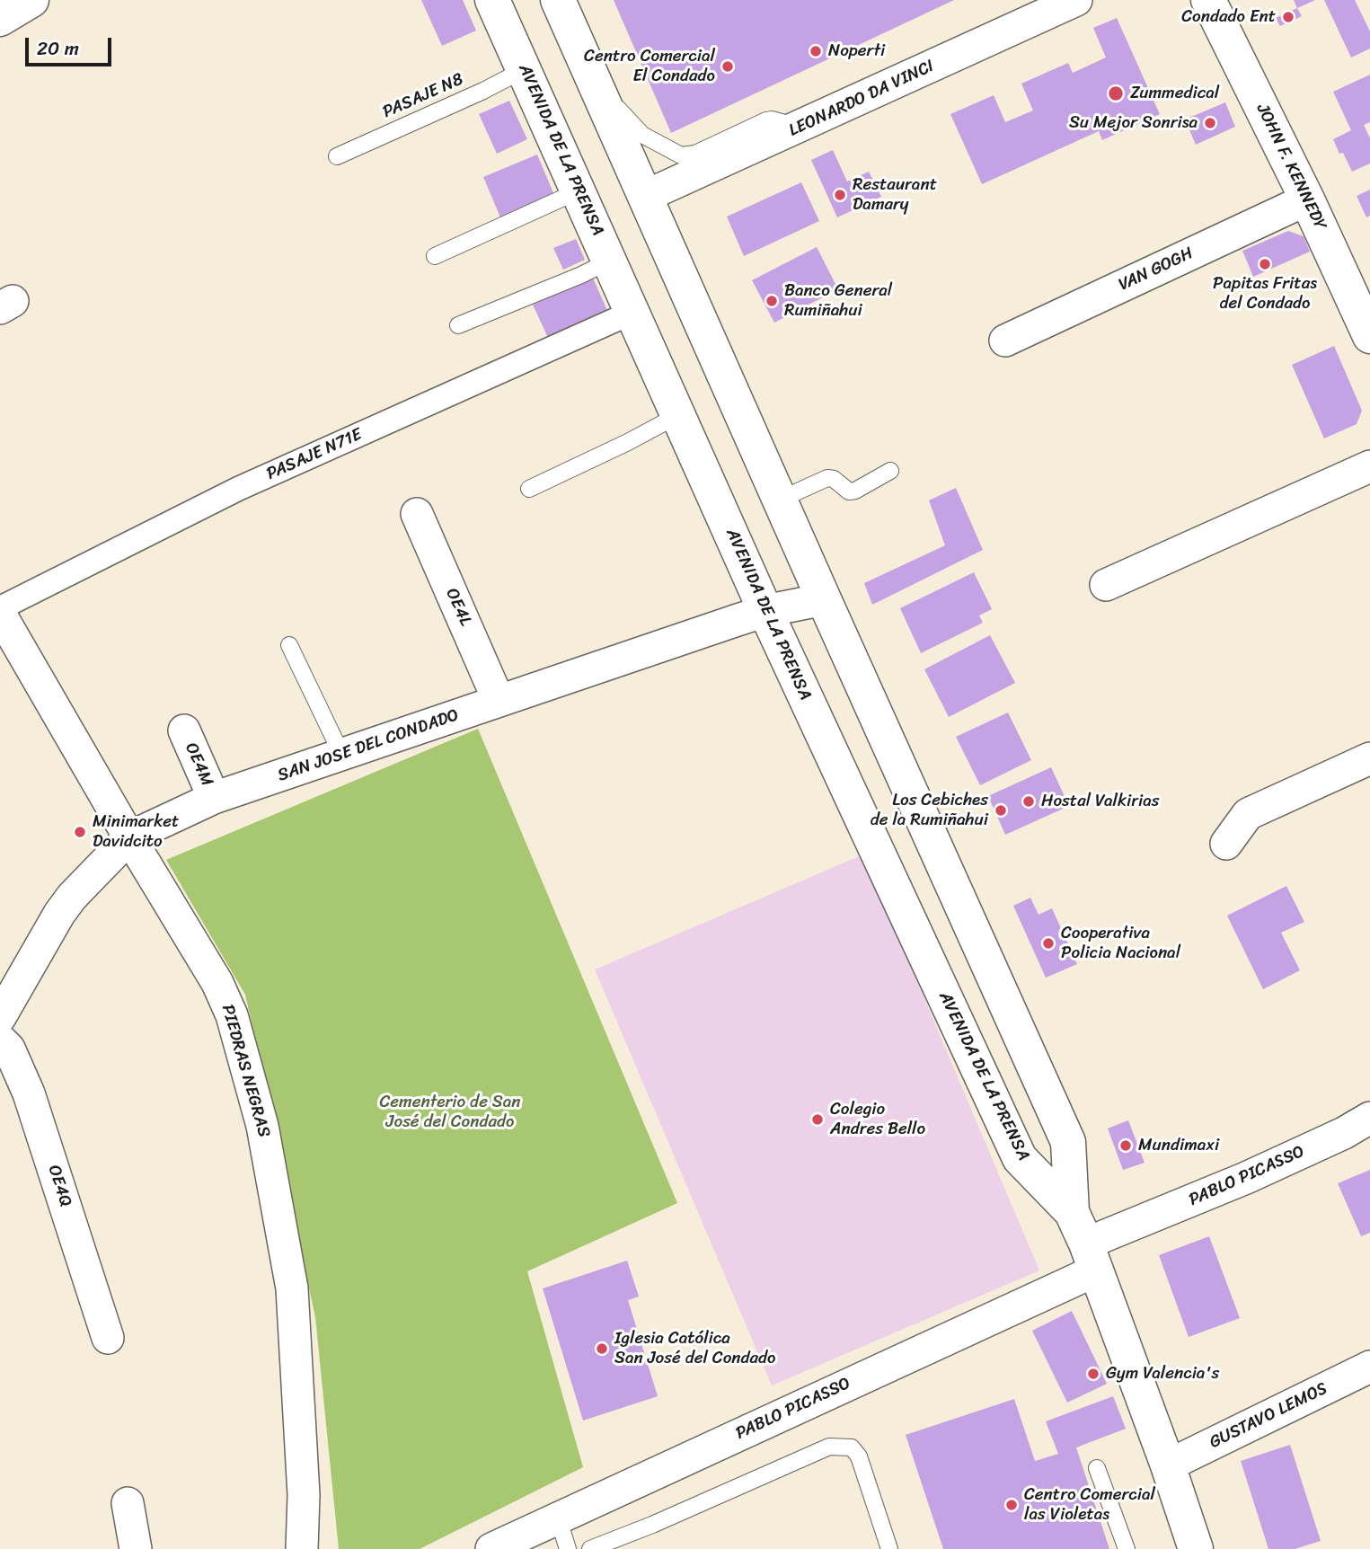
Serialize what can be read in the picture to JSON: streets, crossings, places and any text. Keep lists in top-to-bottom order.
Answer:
{
  "streets": {
    "main road": ["AVENIDA DE LA PRENSA", "JOHN F. KENNEDY"],
    "street": [
      "LEONARDO DA VINCI",
      "VAN GOGH",
      "PASAJE N71E",
      "OE4L",
      "SAN JOSE DEL CONDADO",
      "OE4M",
      "PIEDRAS NEGRAS",
      "PABLO PICASSO",
      "OE4Q",
      "GUSTAVO LEMOS"
    ],
    "lane": ["PASAJE N8"]
  },
  "crossings": [
    ["PASAJE N8", "AVENIDA DE LA PRENSA"],
    ["LEONARDO DA VINCI", "AVENIDA DE LA PRENSA"],
    ["AVENIDA DE LA PRENSA", "PASAJE N71E"],
    ["AVENIDA DE LA PRENSA", "SAN JOSE DEL CONDADO"],
    ["AVENIDA DE LA PRENSA", "PABLO PICASSO"],
    ["AVENIDA DE LA PRENSA", "GUSTAVO LEMOS"],
    ["JOHN F. KENNEDY", "VAN GOGH"],
    ["PASAJE N71E", "PIEDRAS NEGRAS"],
    ["OE4L", "SAN JOSE DEL CONDADO"],
    ["SAN JOSE DEL CONDADO", "OE4M"],
    ["SAN JOSE DEL CONDADO", "PIEDRAS NEGRAS"]
  ],
  "parks": ["Cementerio de San José del Condado"],
  "places": [
    "Condado Ent",
    "Noperti",
    "Centro Comercial El Condado",
    "Zummedical",
    "Su Mejor Sonrisa",
    "Restaurant Damary",
    "Papitas Fritas del Condado",
    "Banco General Rumiñahui",
    "Hostal Valkirias",
    "Los Cebiches de la Rumiñahui",
    "Minimarket Davidcito",
    "Cooperativa Policia Nacional",
    "Colegio Andres Bello",
    "Mundimaxi",
    "Iglesia Católica San José del Condado",
    "Gym Valencia's",
    "Centro Comercial las Violetas"
  ],
  "scale_bar": "20 m"
}
